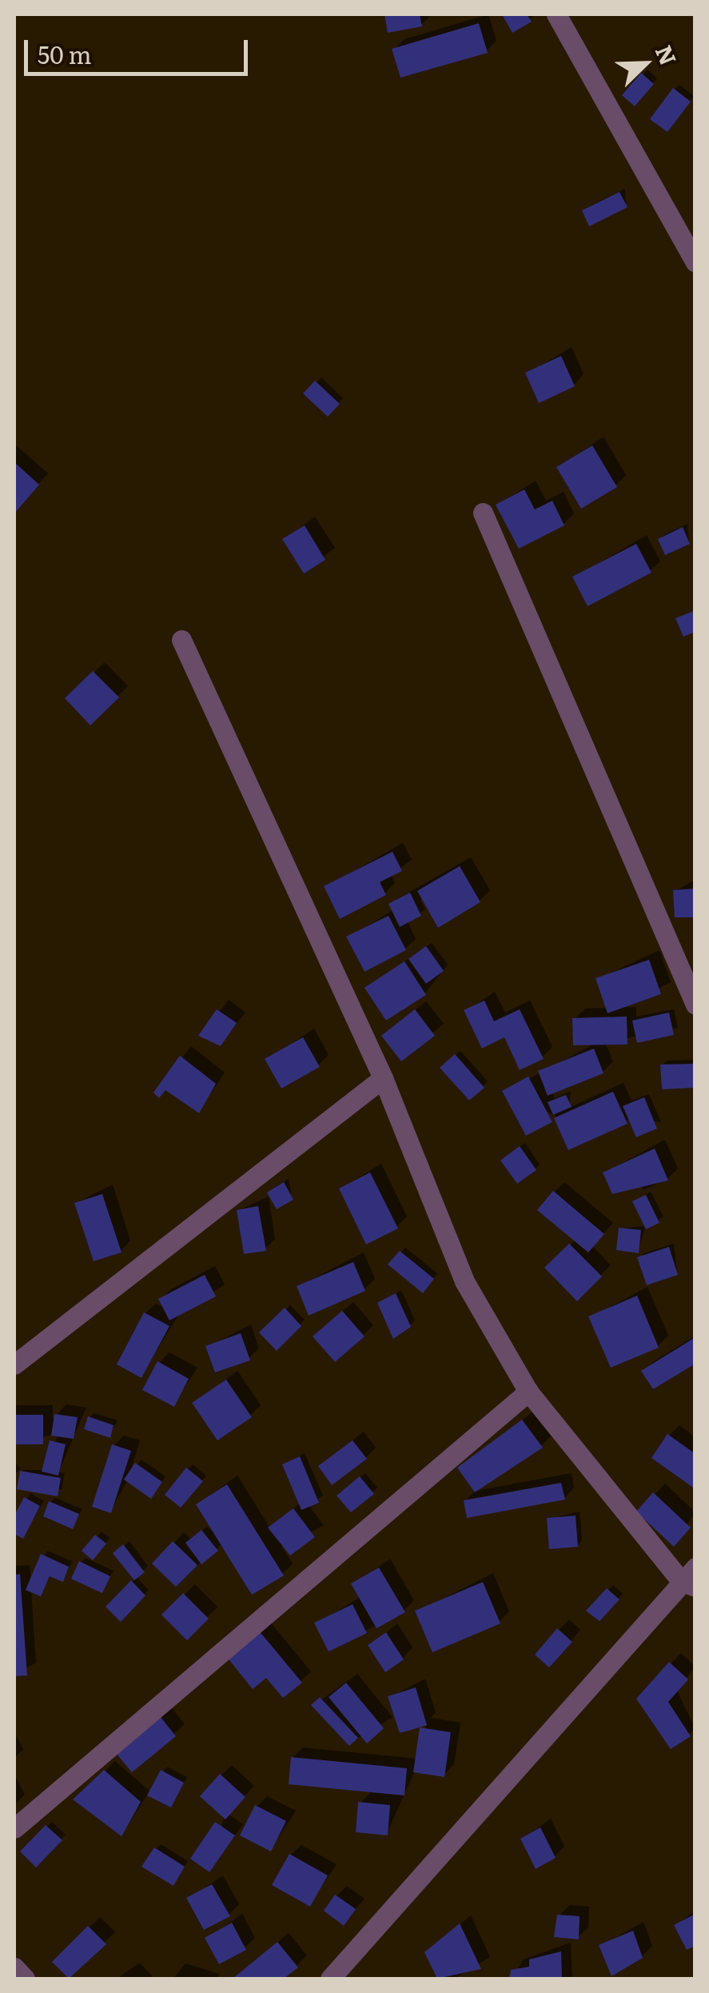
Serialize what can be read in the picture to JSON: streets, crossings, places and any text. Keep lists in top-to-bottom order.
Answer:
{
  "scale_bar": "50 m",
  "north": "top right"
}
